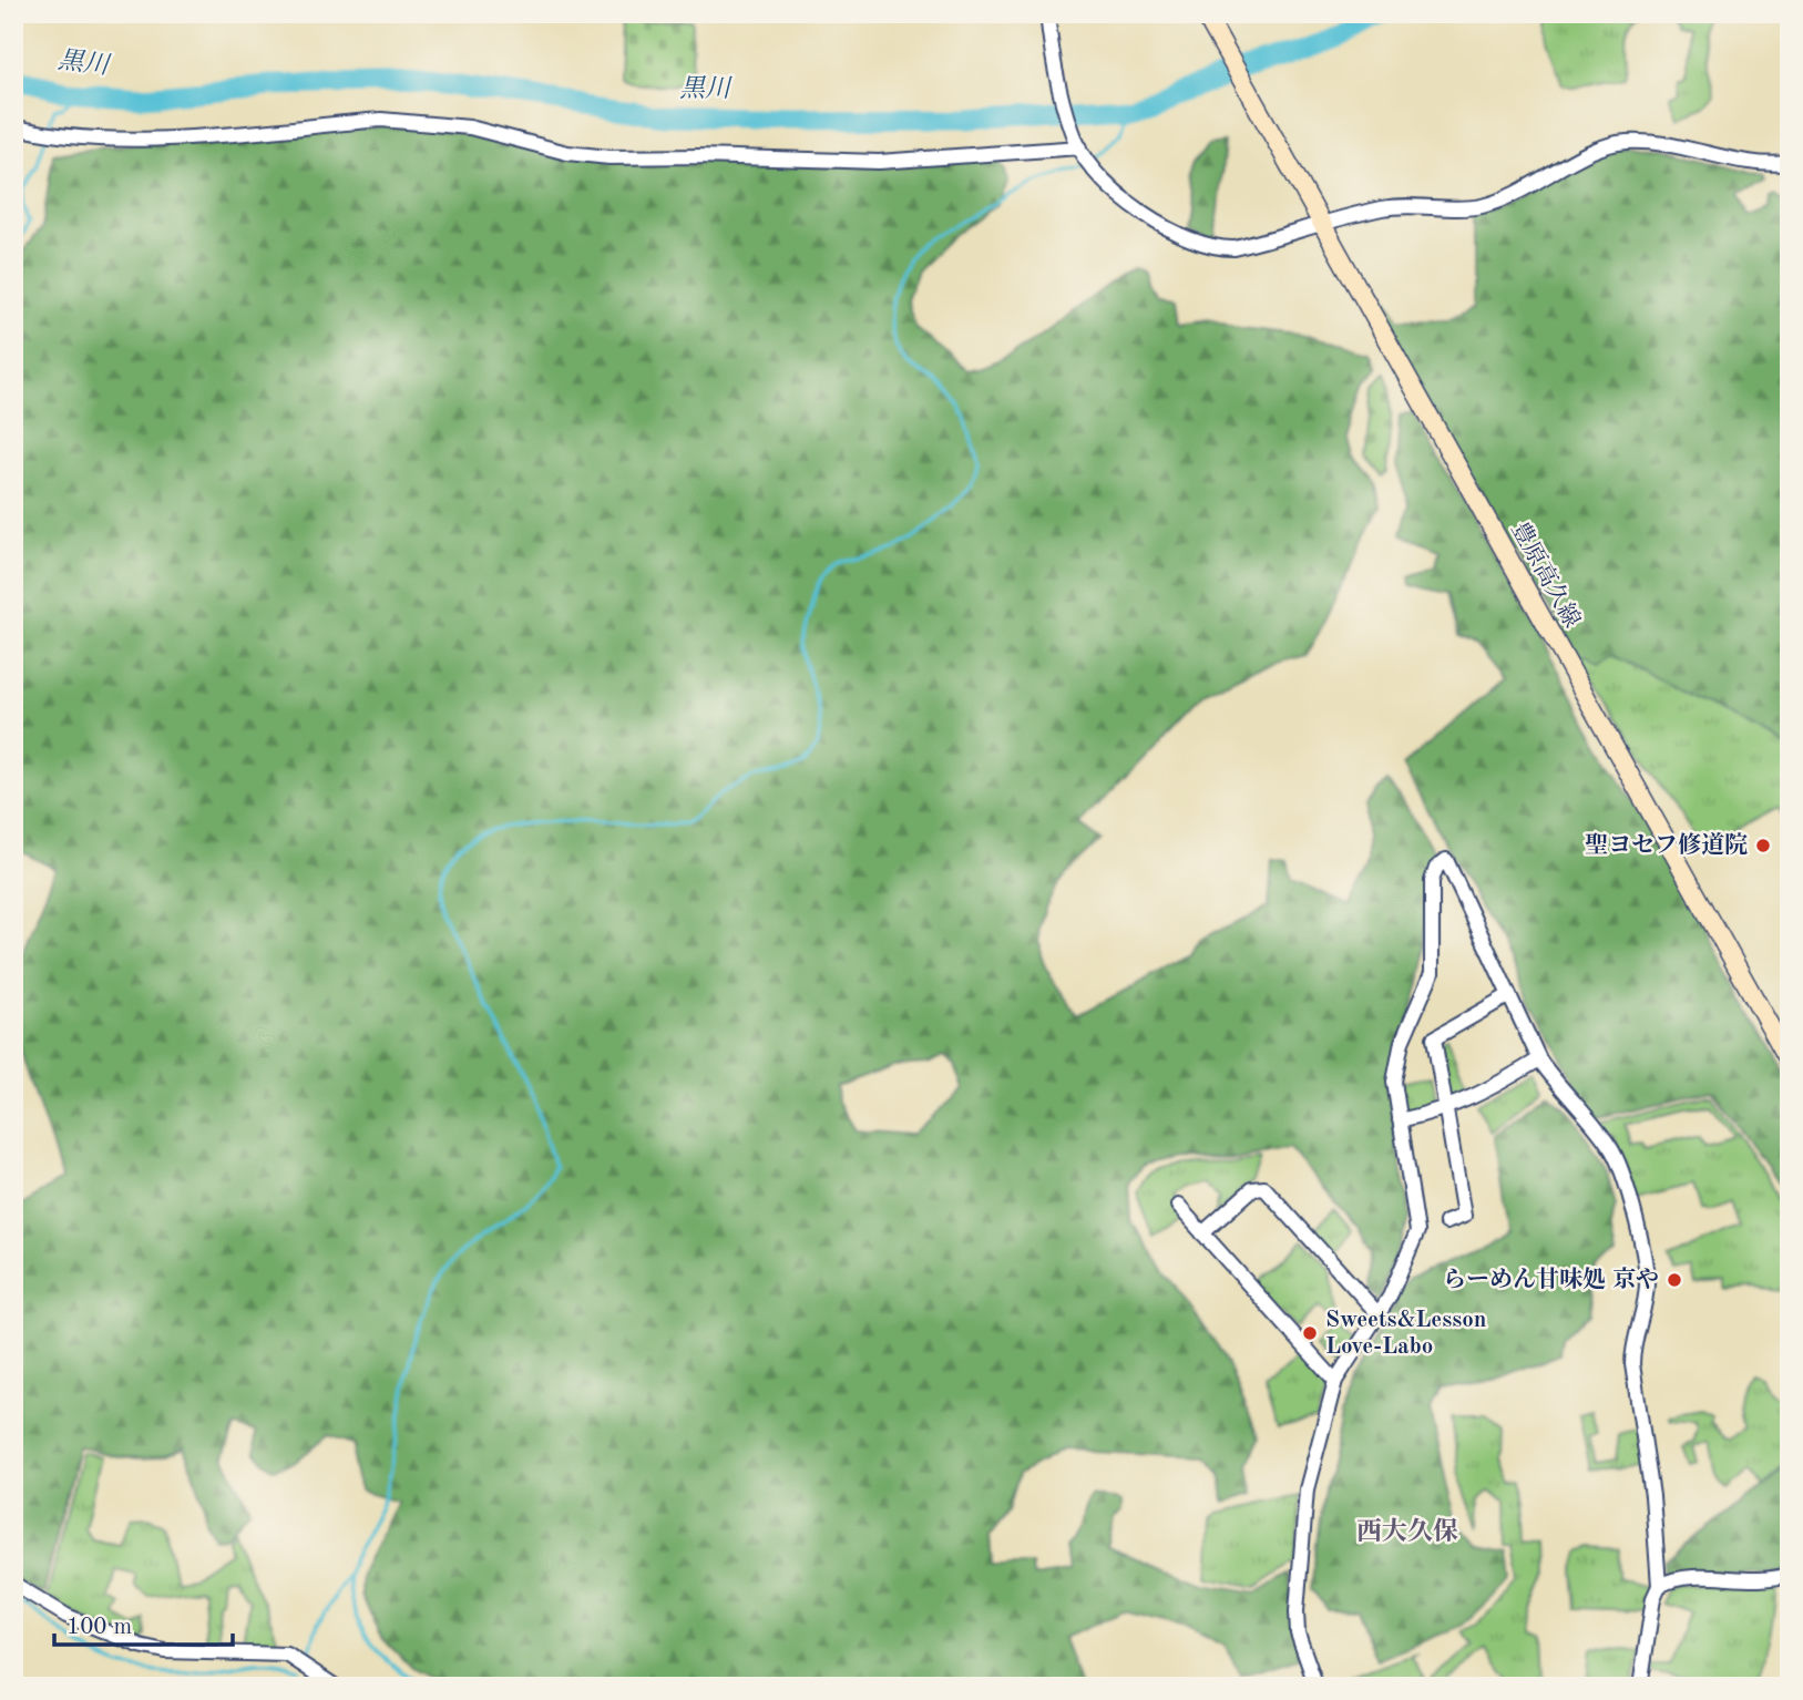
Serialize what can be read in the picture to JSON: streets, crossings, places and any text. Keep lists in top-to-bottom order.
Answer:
{
  "streets": {
    "main road": ["豊原高久線"]
  },
  "districts": ["西大久保"],
  "water": ["黒川"],
  "places": ["聖ヨセフ修道院", "らーめん甘味処 京や", "Sweets&Lesson Love-Labo"],
  "scale_bar": "100 m"
}
